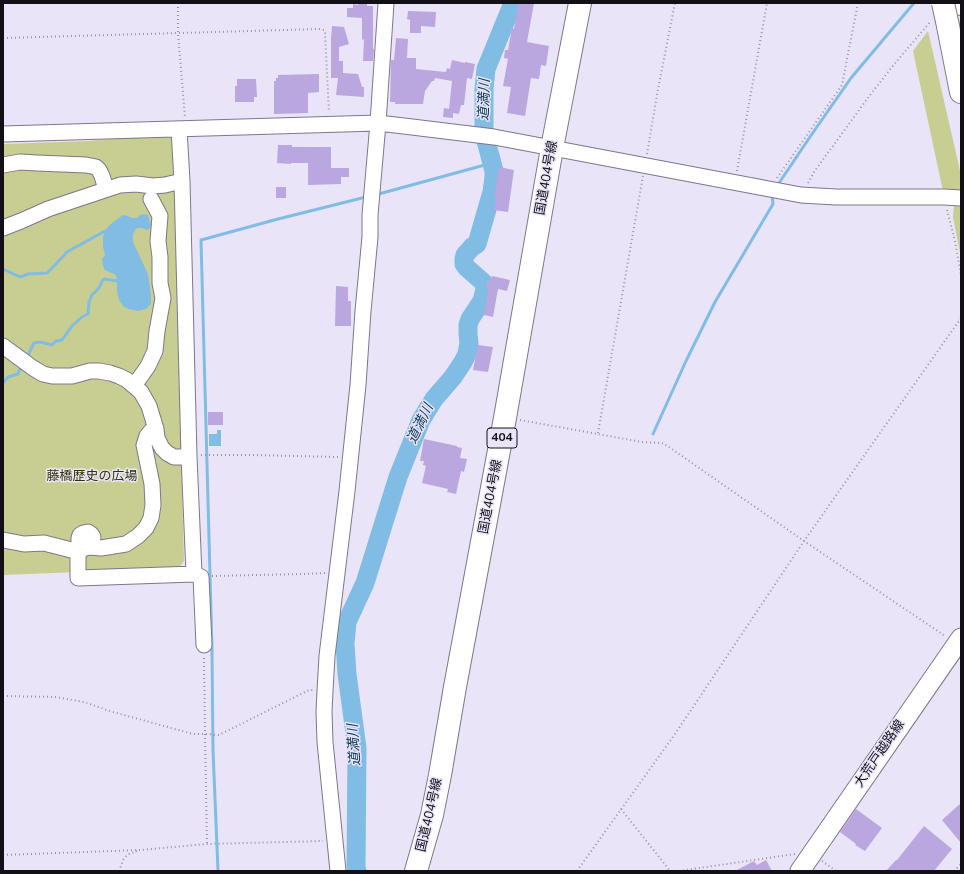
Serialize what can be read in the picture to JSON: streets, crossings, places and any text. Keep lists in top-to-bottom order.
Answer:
{
  "streets": {
    "highway": ["国道404号線", "404"],
    "main road": ["大荒戸越路線"]
  },
  "water": ["道満川"],
  "parks": ["藤橋歴史の広場"]
}
